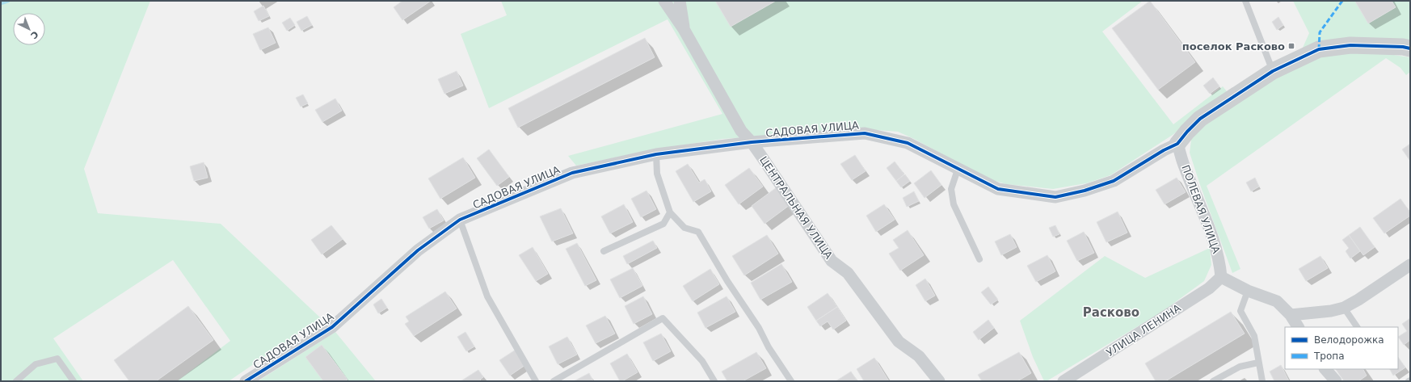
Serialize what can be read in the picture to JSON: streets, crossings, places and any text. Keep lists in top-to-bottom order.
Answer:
{
  "streets": {
    "street": [
      "САДОВАЯ УЛИЦА",
      "ЦЕНТРАЛЬНАЯ УЛИЦА",
      "ПОЛЕВАЯ УЛИЦА",
      "УЛИЦА ЛЕНИНА"
    ]
  },
  "crossings": [
    ["САДОВАЯ УЛИЦА", "ЦЕНТРАЛЬНАЯ УЛИЦА"],
    ["САДОВАЯ УЛИЦА", "ПОЛЕВАЯ УЛИЦА"],
    ["ПОЛЕВАЯ УЛИЦА", "УЛИЦА ЛЕНИНА"]
  ],
  "districts": ["Расково"],
  "places": {
    "transit": ["поселок Расково"]
  },
  "legend": ["Велодорожка", "Тропа"],
  "north": "bottom right"
}
